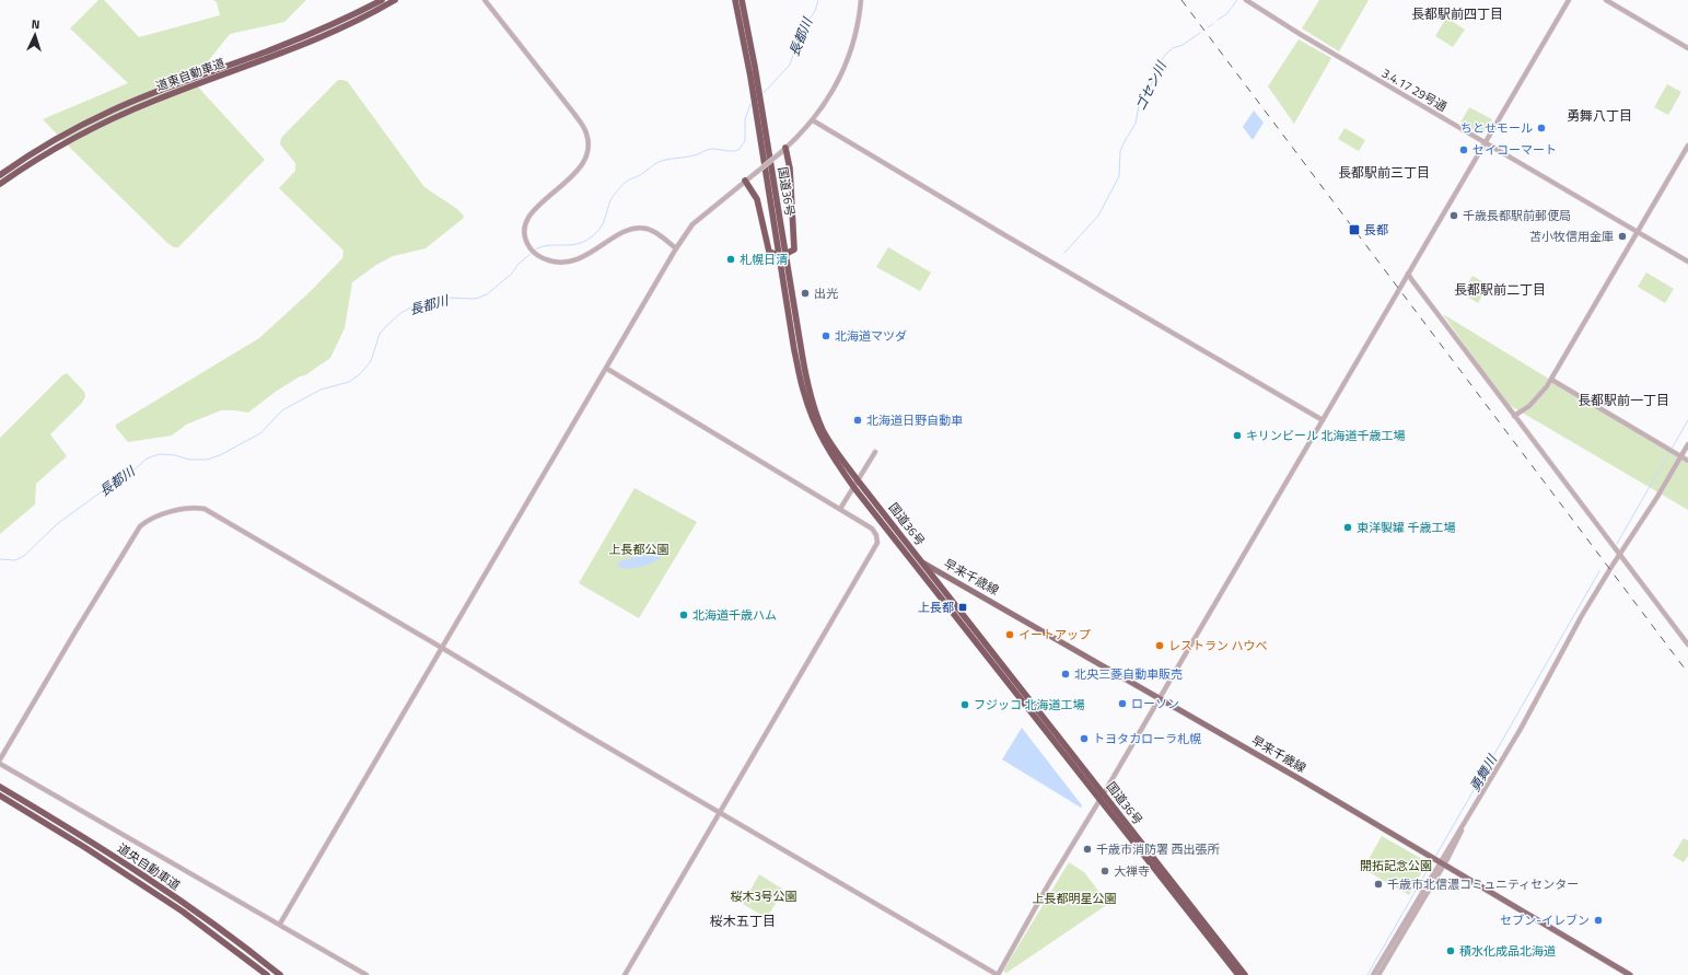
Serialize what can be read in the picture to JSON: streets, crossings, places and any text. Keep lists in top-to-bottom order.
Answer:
{
  "streets": {
    "highway": ["道東自動車道", "国道36号", "道央自動車道"],
    "main road": ["早来千歳線"],
    "street": ["3.4.17 29号通"]
  },
  "crossings": [
    ["国道36号", "早来千歳線"]
  ],
  "districts": [
    "長都駅前四丁目",
    "勇舞八丁目",
    "長都駅前三丁目",
    "長都駅前二丁目",
    "長都駅前一丁目",
    "桜木五丁目"
  ],
  "water": ["長都川", "ゴセン川", "勇舞川"],
  "parks": [
    "上長都公園",
    "開拓記念公園",
    "桜木3号公園",
    "上長都明星公園"
  ],
  "places": {
    "other": [
      "ちとせモール",
      "セイコーマート",
      "千歳長都駅前郵便局",
      "苫小牧信用金庫",
      "札幌日清",
      "出光",
      "北海道マツダ",
      "北海道日野自動車",
      "キリンビール 北海道千歳工場",
      "東洋製罐 千歳工場",
      "北海道千歳ハム",
      "イートアップ",
      "レストラン ハウベ",
      "北央三菱自動車販売",
      "ローソン",
      "フジッコ 北海道工場",
      "トヨタカローラ札幌",
      "千歳市消防署 西出張所",
      "大禅寺",
      "千歳市北信濃コミュニティセンター",
      "セブン-イレブン",
      "積水化成品北海道"
    ],
    "transit": ["長都", "上長都"]
  },
  "north": "top"
}
